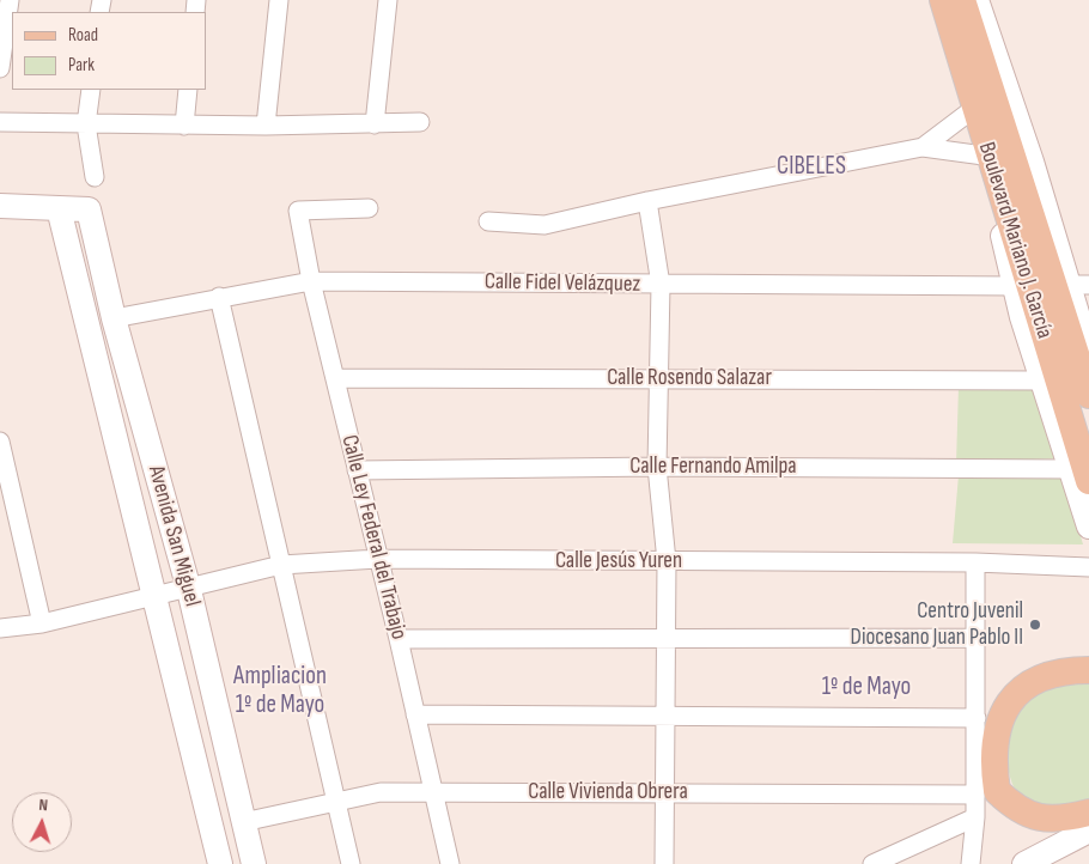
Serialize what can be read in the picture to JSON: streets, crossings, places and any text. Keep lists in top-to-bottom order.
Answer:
{
  "streets": {
    "main road": ["Boulevard Mariano J. García"],
    "street": [
      "Calle Fidel Velázquez",
      "Calle Rosendo Salazar",
      "Calle Fernando Amilpa",
      "Avenida San Miguel",
      "Calle Ley Federal del Trabajo",
      "Calle Jesús Yuren",
      "Calle Vivienda Obrera"
    ]
  },
  "crossings": [
    ["Boulevard Mariano J. García", "Calle Rosendo Salazar"],
    ["Boulevard Mariano J. García", "Calle Fernando Amilpa"],
    ["Calle Fidel Velázquez", "Avenida San Miguel"],
    ["Calle Fidel Velázquez", "Calle Ley Federal del Trabajo"],
    ["Calle Rosendo Salazar", "Calle Ley Federal del Trabajo"],
    ["Calle Fernando Amilpa", "Calle Ley Federal del Trabajo"],
    ["Avenida San Miguel", "Calle Jesús Yuren"],
    ["Avenida San Miguel", "Calle Vivienda Obrera"],
    ["Calle Ley Federal del Trabajo", "Calle Jesús Yuren"],
    ["Calle Ley Federal del Trabajo", "Calle Vivienda Obrera"]
  ],
  "districts": ["CIBELES", "Ampliacion 1º de Mayo", "1º de Mayo"],
  "places": ["Centro Juvenil Diocesano Juan Pablo II"],
  "legend": ["Road", "Park"],
  "north": "top"
}
